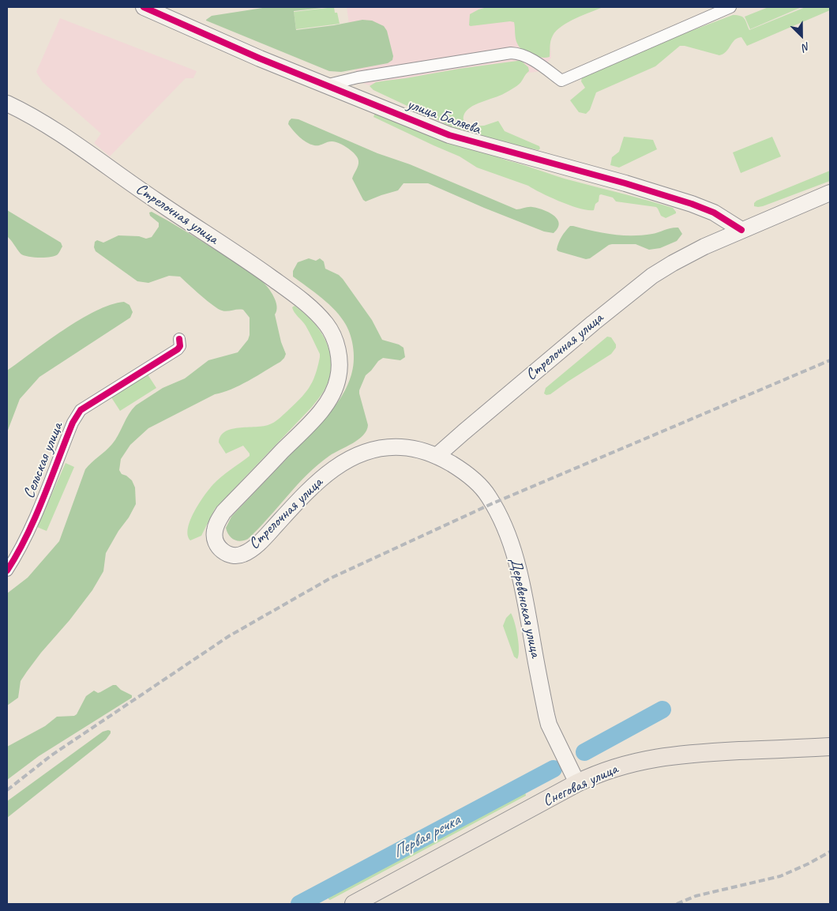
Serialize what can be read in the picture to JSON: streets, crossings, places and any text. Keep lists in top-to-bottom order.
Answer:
{
  "streets": {
    "main road": [
      "улица Баляева",
      "Стрелочная улица",
      "Деревенская улица",
      "Снеговая улица"
    ],
    "street": ["Сельская улица"]
  },
  "crossings": [
    ["улица Баляева", "Стрелочная улица"],
    ["Стрелочная улица", "Деревенская улица"],
    ["Деревенская улица", "Снеговая улица"]
  ],
  "water": ["Первая речка"],
  "north": "bottom right"
}
